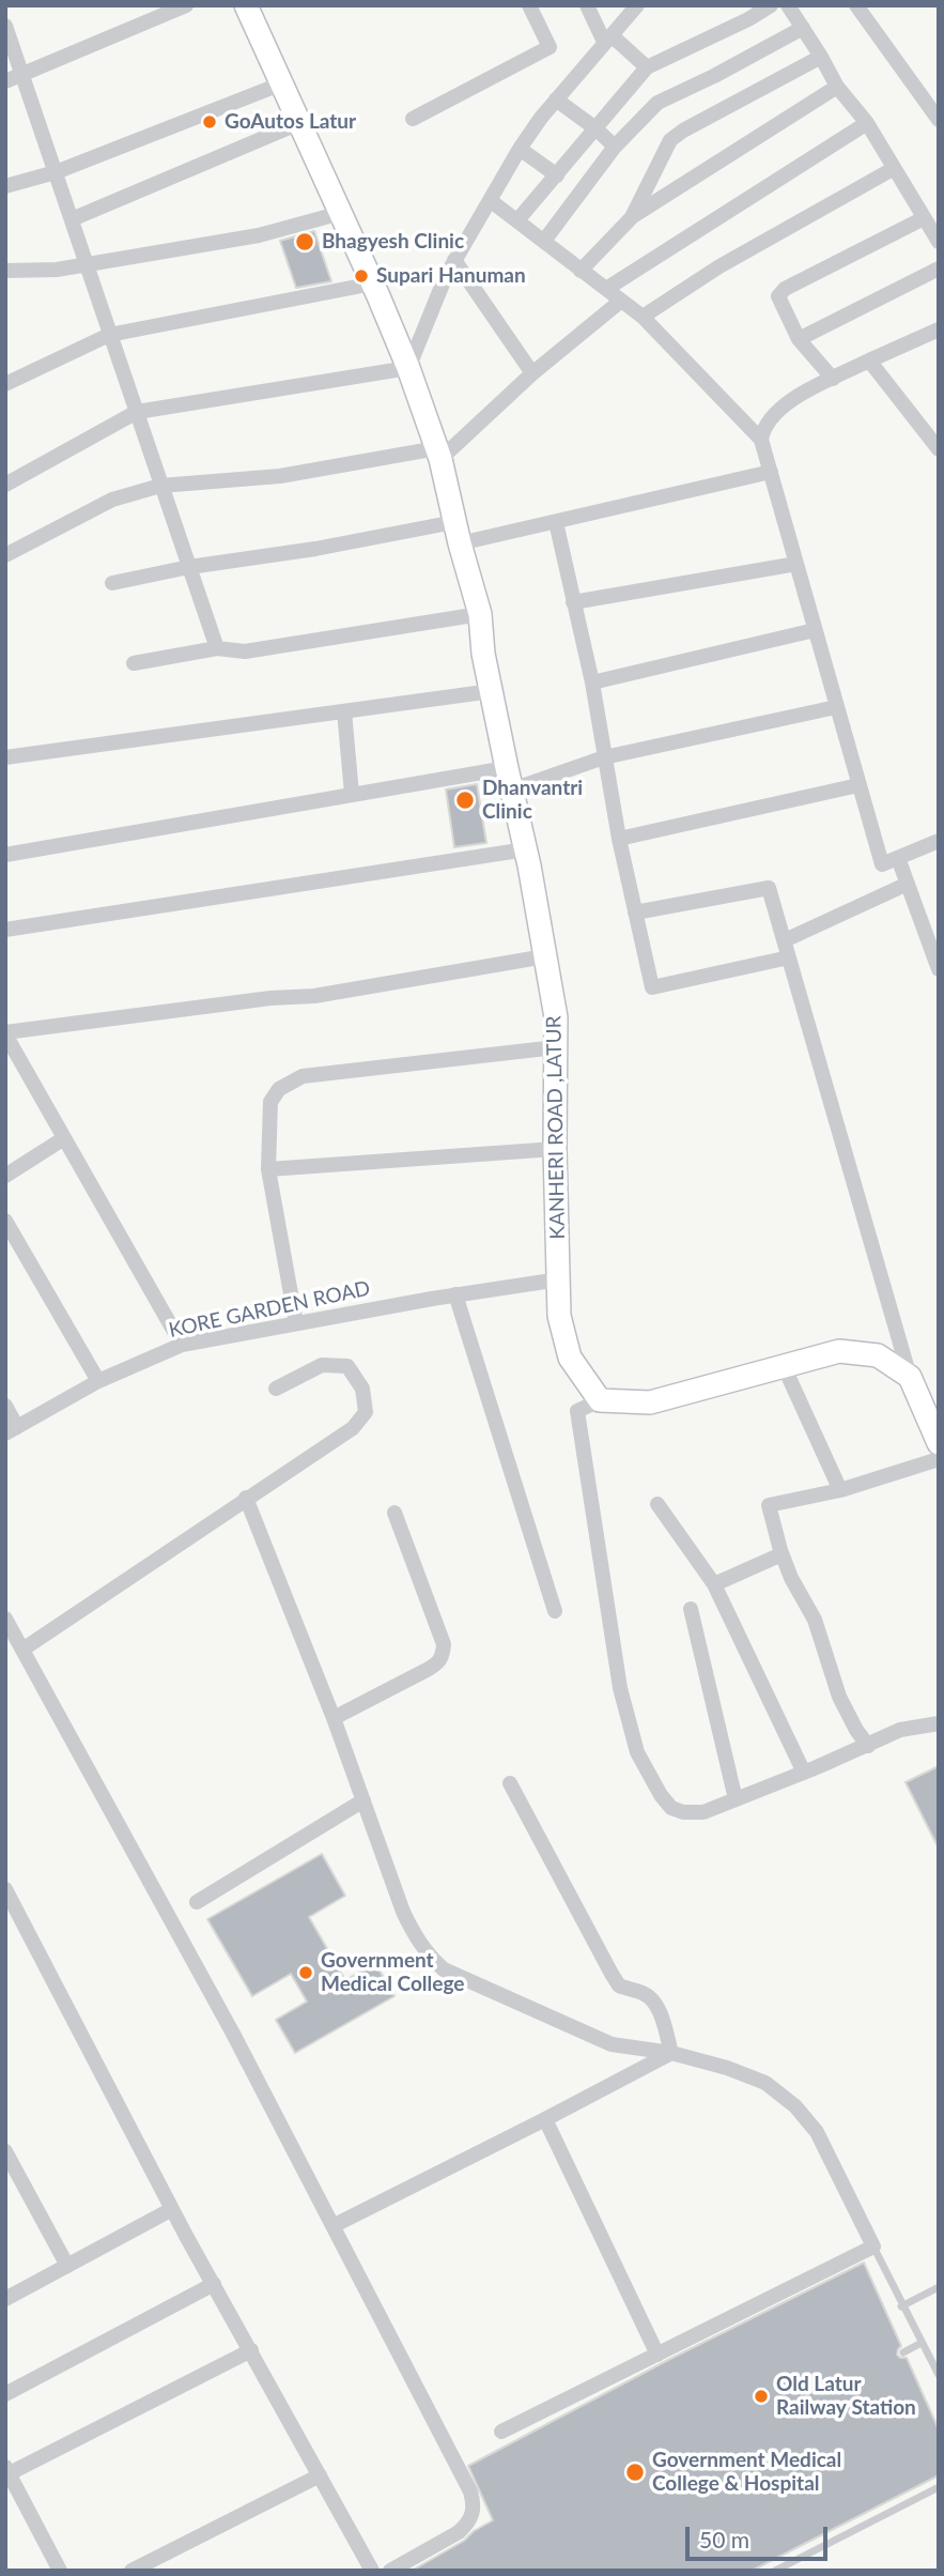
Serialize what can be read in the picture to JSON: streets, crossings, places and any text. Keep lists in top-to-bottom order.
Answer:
{
  "streets": {
    "street": ["KANHERI ROAD ,LATUR", "KORE GARDEN ROAD"]
  },
  "crossings": [
    ["KANHERI ROAD ,LATUR", "KORE GARDEN ROAD"]
  ],
  "places": [
    "GoAutos Latur",
    "Bhagyesh Clinic",
    "Supari Hanuman",
    "Dhanvantri Clinic",
    "Government Medical College",
    "Old Latur Railway Station",
    "Government Medical College & Hospital"
  ],
  "scale_bar": "50 m"
}
